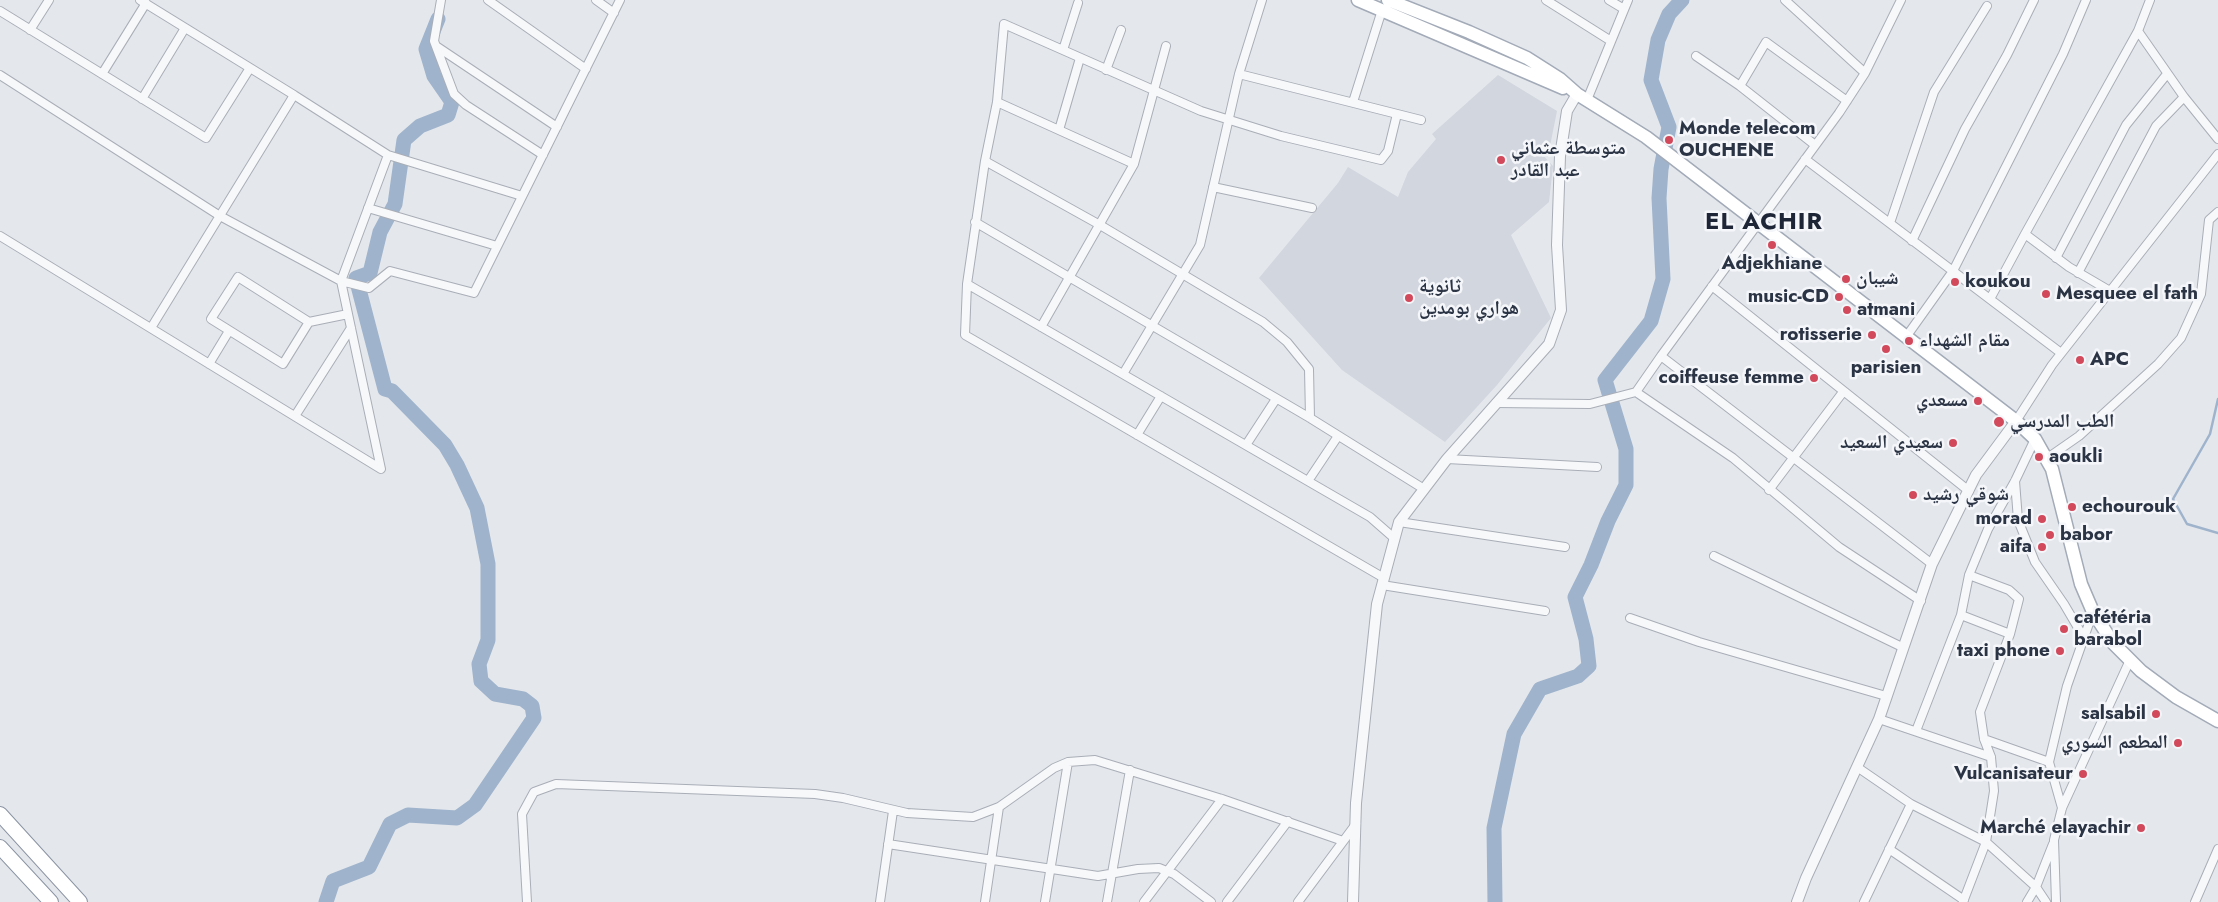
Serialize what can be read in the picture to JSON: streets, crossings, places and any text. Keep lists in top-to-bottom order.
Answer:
{
  "districts": ["EL ACHIR"],
  "places": [
    "Monde telecom OUCHENE",
    "متوسطة عثماني عبد القادر",
    "Adjekhiane",
    "شيبان",
    "koukou",
    "Mesquee el fath",
    "music-CD",
    "ثانوية هواري بومدين",
    "atmani",
    "rotisserie",
    "مقام الشهداء",
    "parisien",
    "APC",
    "coiffeuse femme",
    "مسعدي",
    "الطب المدرسي",
    "سعيدي السعيد",
    "aoukli",
    "شوقي رشيد",
    "echourouk",
    "morad",
    "babor",
    "aifa",
    "cafétéria barabol",
    "taxi phone",
    "salsabil",
    "المطعم السوري",
    "Vulcanisateur",
    "Marché elayachir"
  ]
}
